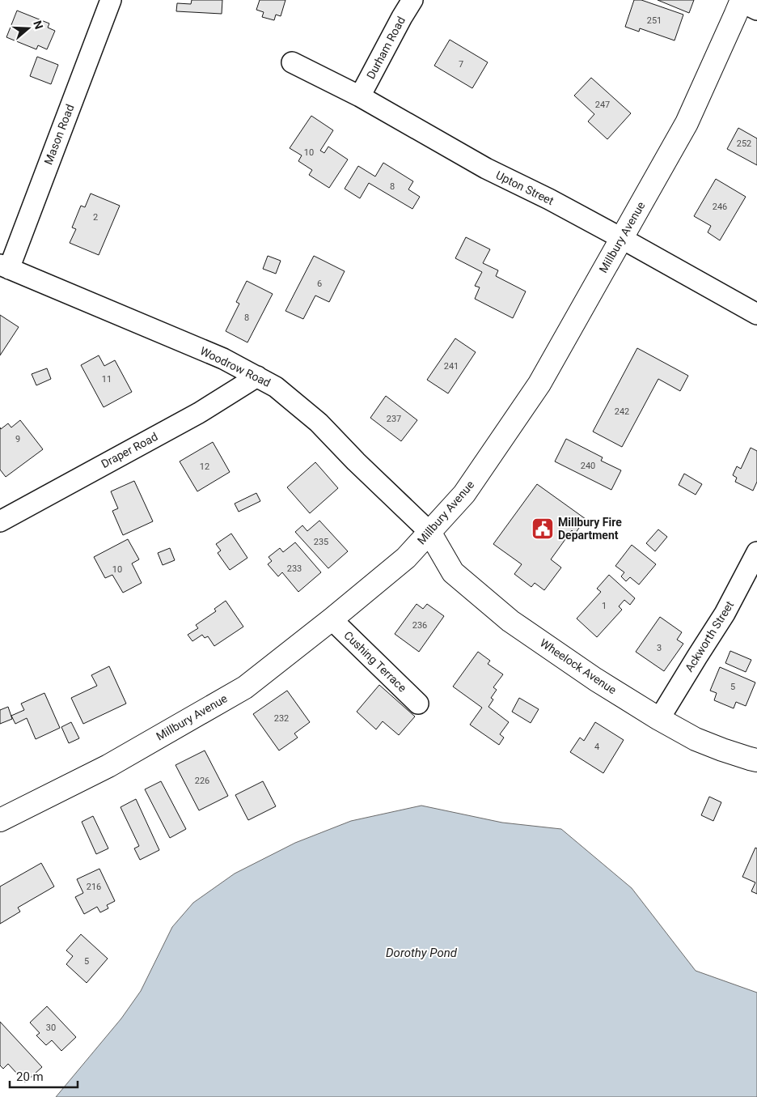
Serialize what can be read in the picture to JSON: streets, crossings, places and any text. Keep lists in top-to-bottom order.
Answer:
{
  "streets": {
    "main road": ["Millbury Avenue", "Wheelock Avenue"],
    "street": [
      "Durham Road",
      "Mason Road",
      "Upton Street",
      "Woodrow Road",
      "Draper Road",
      "Ackworth Street",
      "Cushing Terrace"
    ]
  },
  "crossings": [
    ["Durham Road", "Upton Street"],
    ["Mason Road", "Woodrow Road"],
    ["Upton Street", "Millbury Avenue"],
    ["Millbury Avenue", "Woodrow Road"],
    ["Millbury Avenue", "Cushing Terrace"],
    ["Millbury Avenue", "Wheelock Avenue"],
    ["Woodrow Road", "Draper Road"],
    ["Woodrow Road", "Wheelock Avenue"],
    ["Ackworth Street", "Wheelock Avenue"]
  ],
  "water": ["Dorothy Pond"],
  "places": {
    "public building": ["Millbury Fire Department"]
  },
  "house_numbers": [
    "251",
    "7",
    "247",
    "252",
    "10",
    "8",
    "246",
    "2",
    "6",
    "8",
    "241",
    "11",
    "242",
    "237",
    "9",
    "240",
    "12",
    "235",
    "233",
    "10",
    "1",
    "236",
    "3",
    "5",
    "232",
    "4",
    "226",
    "216",
    "5",
    "30"
  ],
  "scale_bar": "20 m",
  "north": "right"
}
